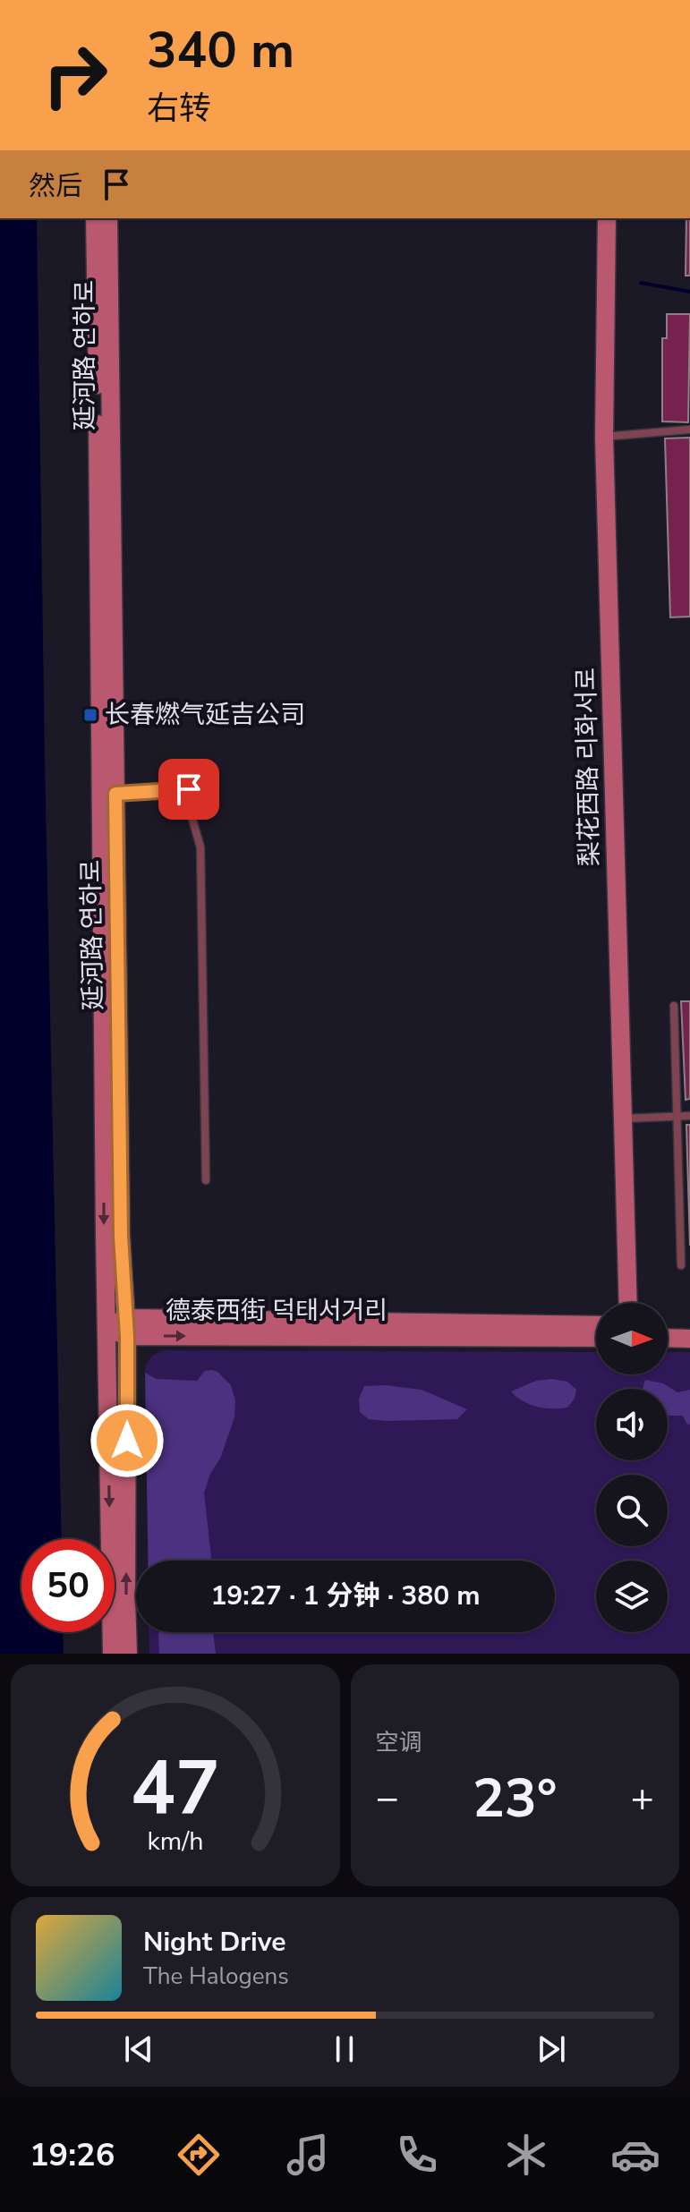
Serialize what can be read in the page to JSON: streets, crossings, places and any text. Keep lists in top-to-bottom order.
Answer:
{
  "streets": {
    "main road": ["延河路 연하로", "梨花西路 리화서로", "德泰西街 덕태서거리"]
  },
  "crossings": [
    ["延河路 연하로", "德泰西街 덕태서거리"]
  ],
  "places": {
    "transit": ["长春燃气延吉公司"]
  },
  "north": "right",
  "page": {
    "turn": ["340 m", "右转"],
    "then": "然后",
    "limit": "50",
    "trip": "19:27 · 1 分钟 · 380 m",
    "tile": "空调",
    "heat": ["−", "23°", "+"],
    "song": ["Night Drive", "The Halogens"],
    "tabs": "19:26",
    "gauge": ["47", "km/h"]
  }
}
